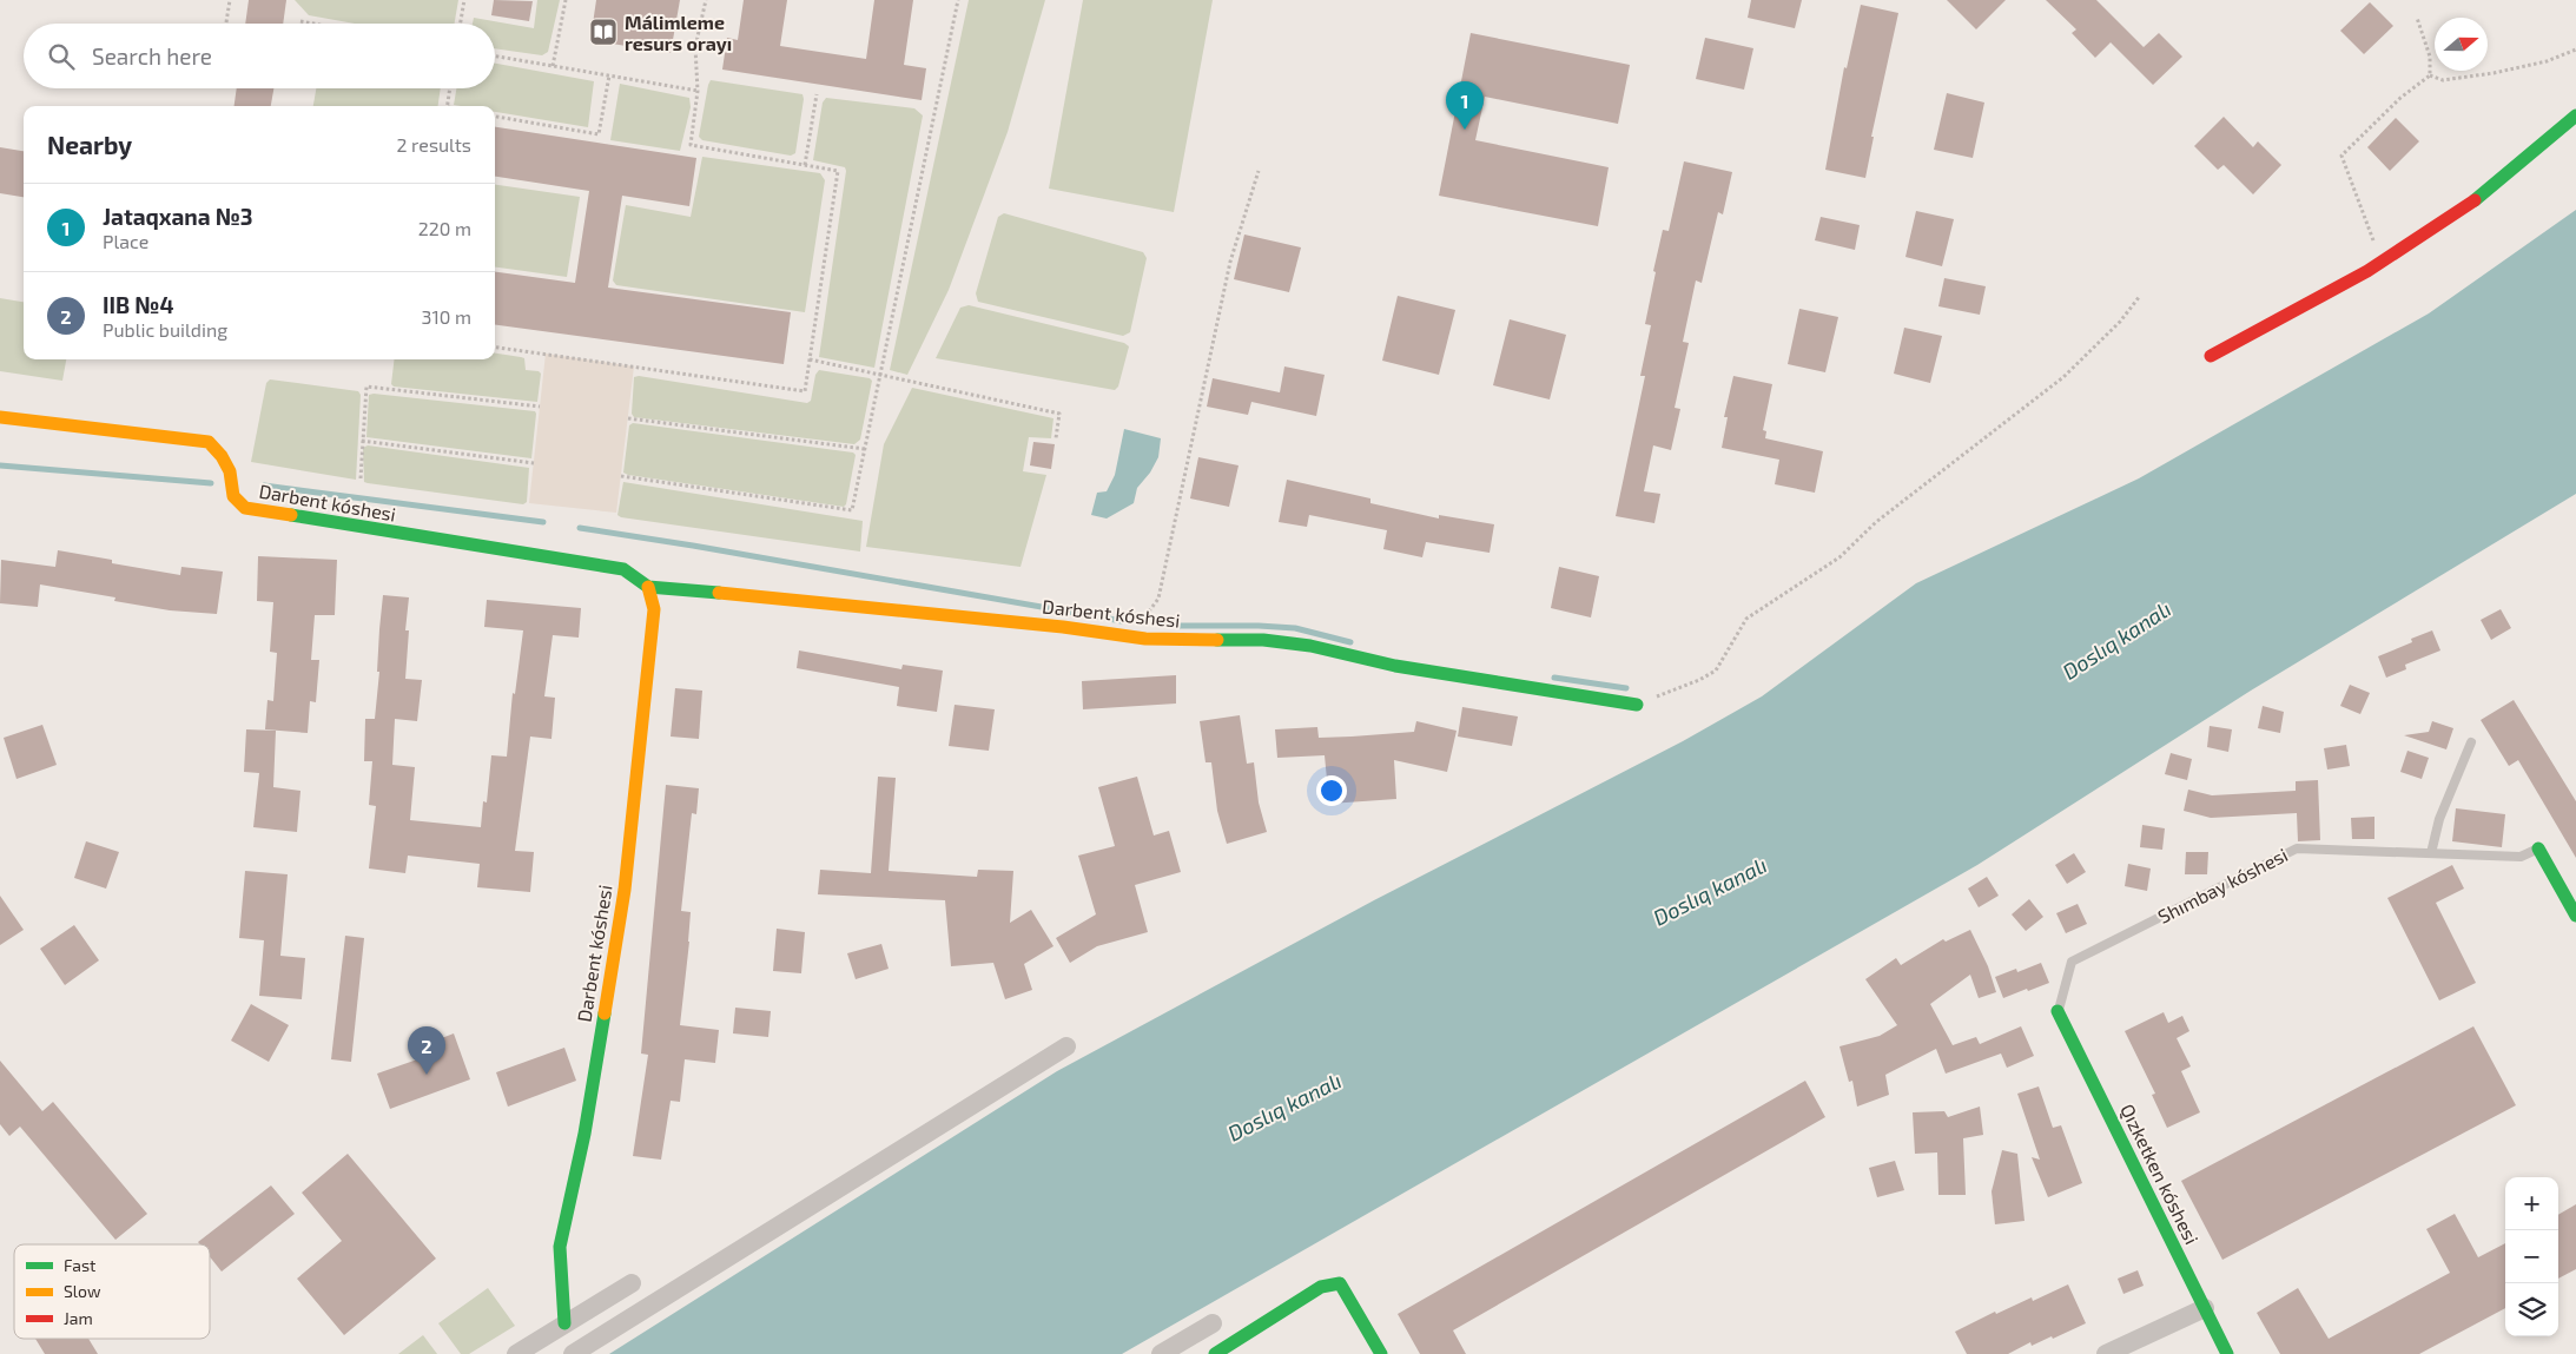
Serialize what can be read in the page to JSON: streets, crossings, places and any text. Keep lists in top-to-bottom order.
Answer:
{
  "streets": {
    "street": ["Darbent kóshesi", "Qızketken kóshesi"],
    "lane": ["Shımbay kóshesi"]
  },
  "crossings": [
    ["Shımbay kóshesi", "Qızketken kóshesi"]
  ],
  "water": ["Doslıq kanalı"],
  "places": {
    "library": ["Málimleme resurs orayı"]
  },
  "legend": ["Fast", "Slow", "Jam"],
  "north": "right",
  "page": {
    "search": "Search here",
    "pins": ["1", "2"],
    "heading": ["Nearby", "2 results"],
    "list": [
      {
        "mark": "1",
        "name": "Jataqxana №3",
        "note": "Place",
        "value": "220 m"
      },
      {
        "mark": "2",
        "name": "IIB №4",
        "note": "Public building",
        "value": "310 m"
      }
    ],
    "map_buttons": ["+", "−"]
  }
}
